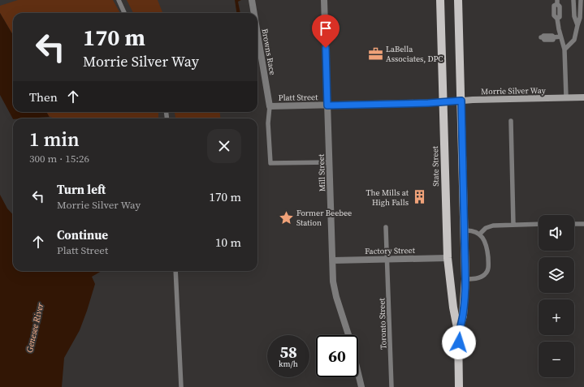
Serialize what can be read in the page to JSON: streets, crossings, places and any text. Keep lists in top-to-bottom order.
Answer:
{
  "streets": {
    "main road": ["Morrie Silver Way", "State Street"],
    "street": [
      "Browns Race",
      "Platt Street",
      "Mill Street",
      "Factory Street"
    ],
    "lane": ["Toronto Street"]
  },
  "crossings": [
    ["Browns Race", "Platt Street"],
    ["Morrie Silver Way", "Platt Street"],
    ["Morrie Silver Way", "State Street"],
    ["Platt Street", "State Street"],
    ["Platt Street", "Mill Street"],
    ["State Street", "Factory Street"],
    ["Mill Street", "Factory Street"],
    ["Factory Street", "Toronto Street"]
  ],
  "water": ["Genesee River"],
  "places": {
    "office": ["LaBella Associates, DPC"],
    "building": ["The Mills at High Falls"],
    "place": ["Former Beebee Station"]
  },
  "page": {
    "turn": ["170 m", "Morrie Silver Way"],
    "then": "Then",
    "heading": ["1 min", "300 m · 15:26"],
    "list": [
      {
        "name": "Turn left",
        "note": "Morrie Silver Way",
        "value": "170 m"
      },
      {
        "name": "Continue",
        "note": "Platt Street",
        "value": "10 m"
      }
    ],
    "map_buttons": ["+", "−"],
    "speed": "58 km/h",
    "limit": "60"
  }
}
